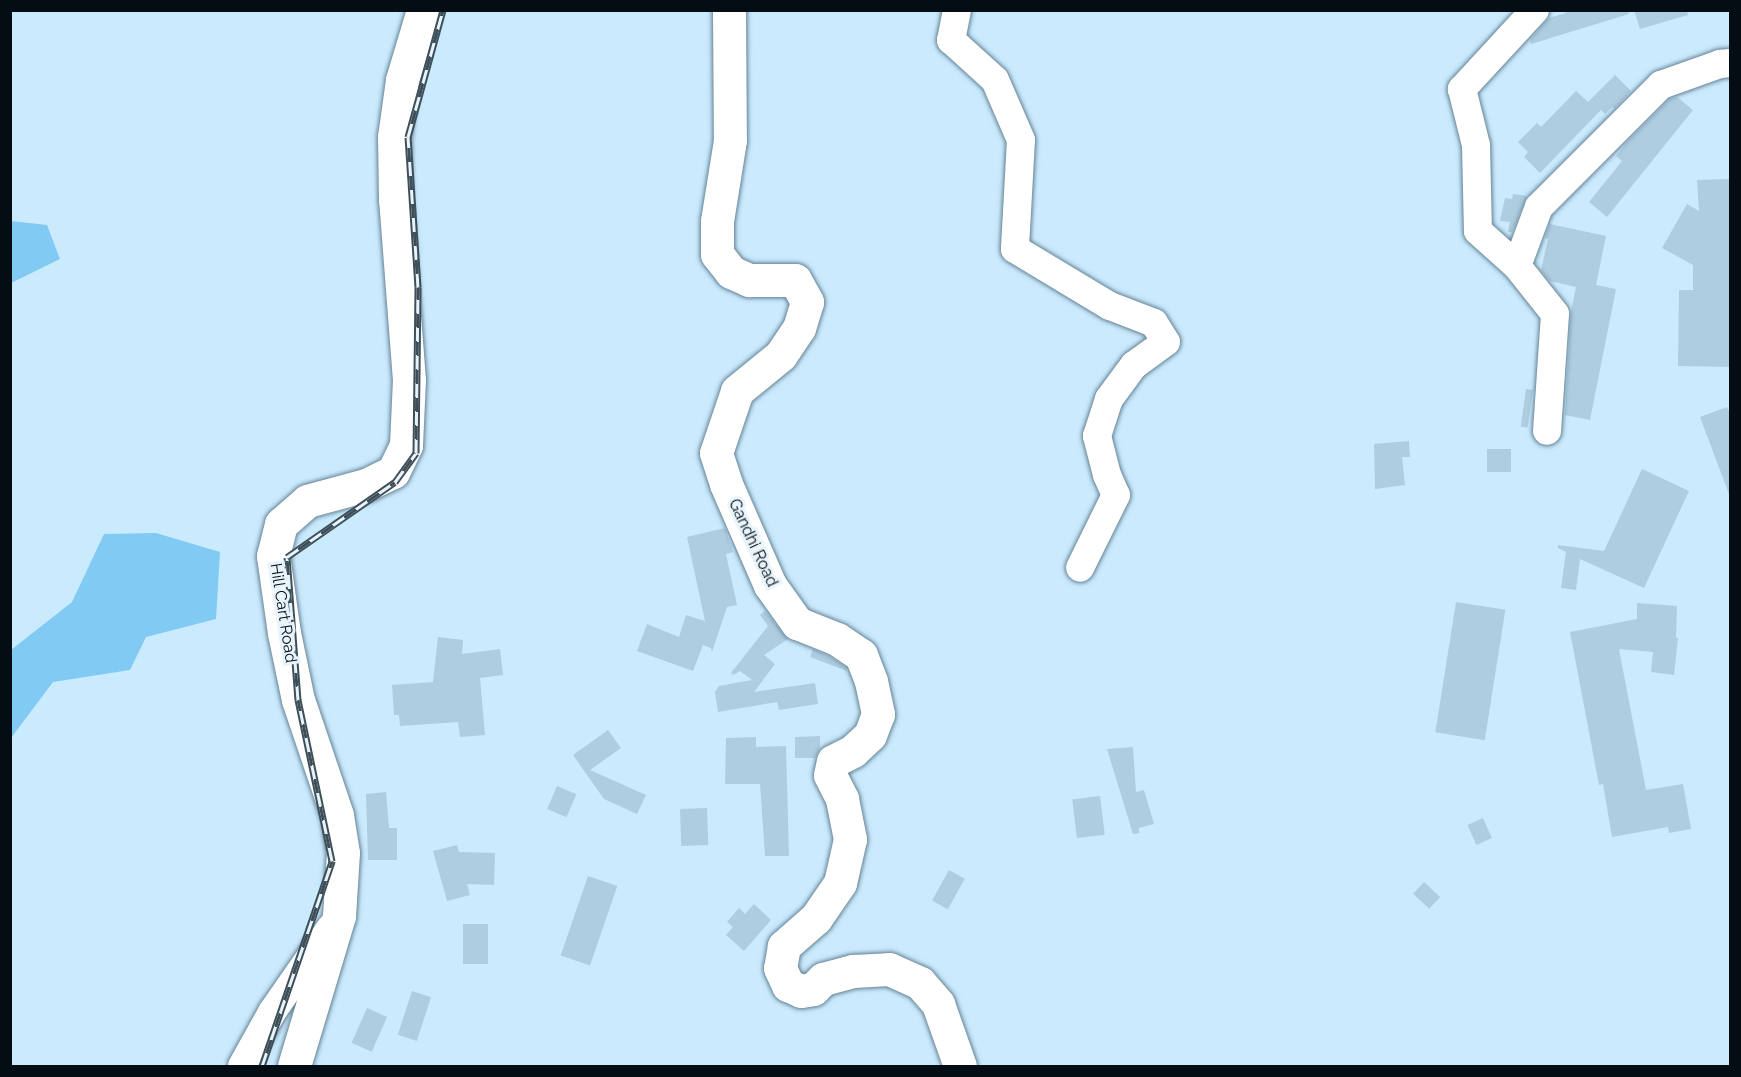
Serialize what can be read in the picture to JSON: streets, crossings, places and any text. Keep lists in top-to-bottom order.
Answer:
{
  "streets": {
    "main road": ["Gandhi Road", "Hill Cart Road"]
  }
}
